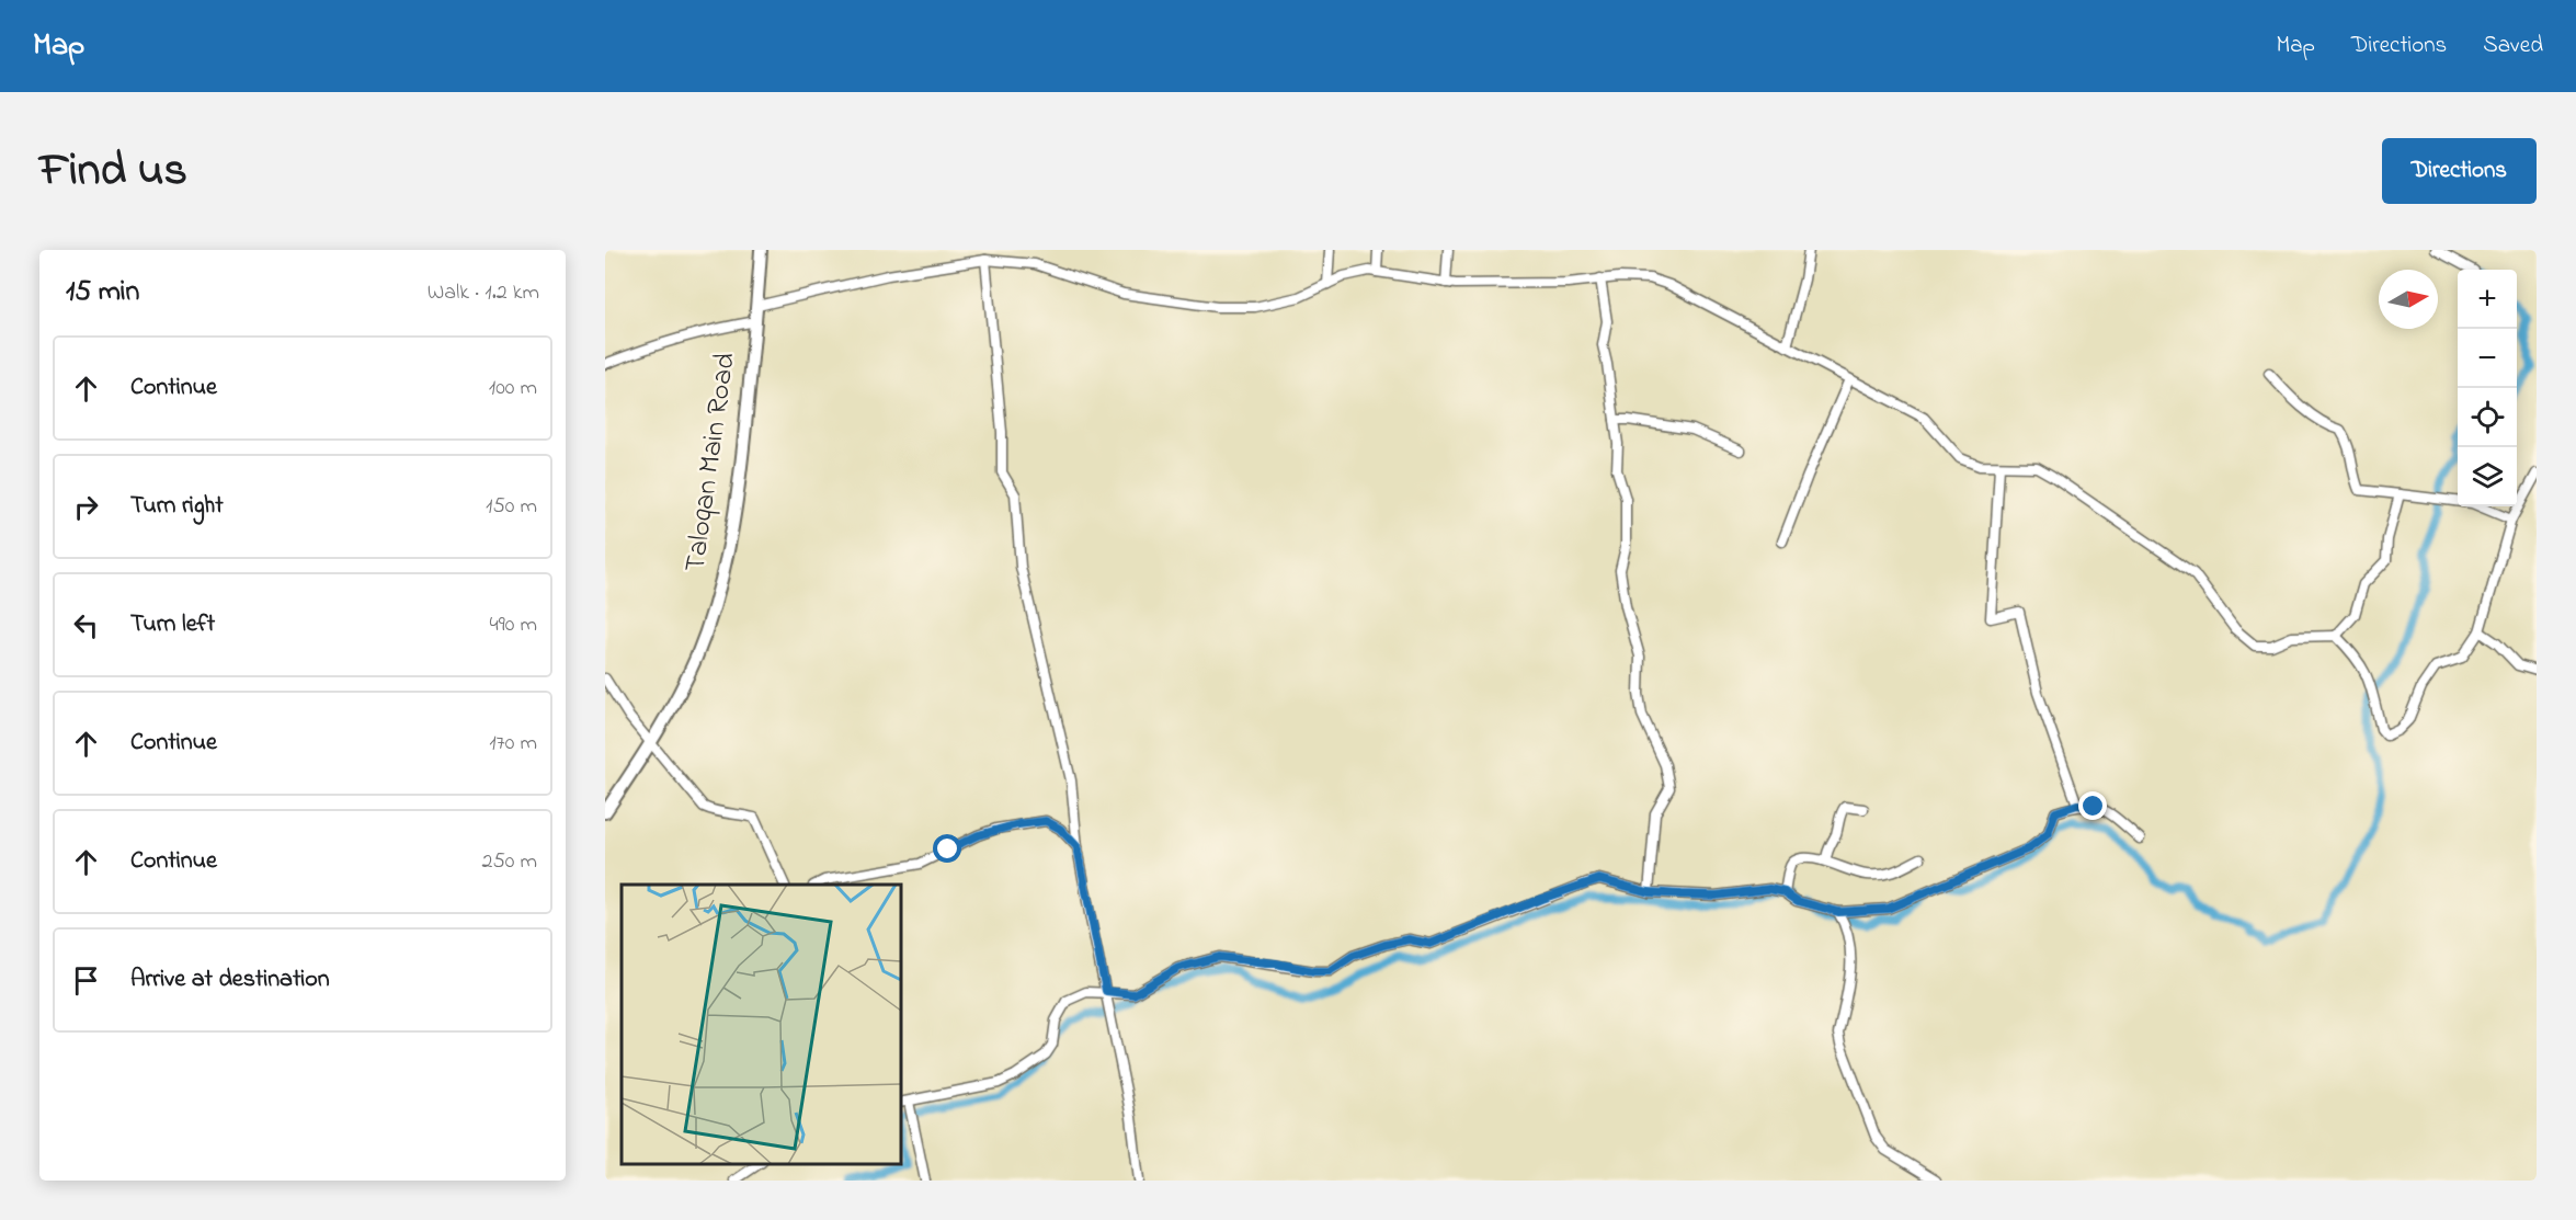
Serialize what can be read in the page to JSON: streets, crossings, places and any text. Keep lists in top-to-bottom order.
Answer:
{
  "streets": {
    "main road": ["Taloqan Main Road"]
  },
  "north": "right",
  "page": {
    "header": "Map",
    "nav": ["Map", "Directions", "Saved"],
    "title": "Find us",
    "buttons": "Directions",
    "heading": ["15 min", "Walk · 1.2 km"],
    "map_buttons": ["+", "−"],
    "list": [
      ["Continue", "100 m"],
      ["Turn right", "150 m"],
      ["Turn left", "490 m"],
      ["Continue", "170 m"],
      ["Continue", "250 m"],
      "Arrive at destination"
    ]
  }
}
